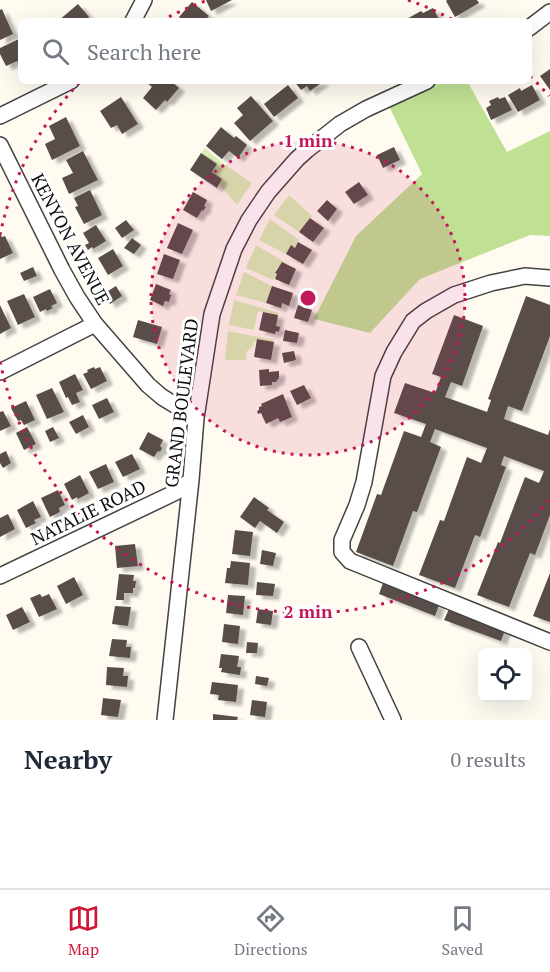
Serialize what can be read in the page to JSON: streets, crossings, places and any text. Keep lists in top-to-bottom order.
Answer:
{
  "streets": {
    "street": ["KENYON AVENUE", "GRAND BOULEVARD", "NATALIE ROAD"]
  },
  "crossings": [
    ["KENYON AVENUE", "GRAND BOULEVARD"],
    ["GRAND BOULEVARD", "NATALIE ROAD"]
  ],
  "page": {
    "search": "Search here",
    "heading": ["Nearby", "0 results"],
    "nav": ["Map", "Directions", "Saved"]
  },
  "rings": ["1 min", "2 min"]
}
